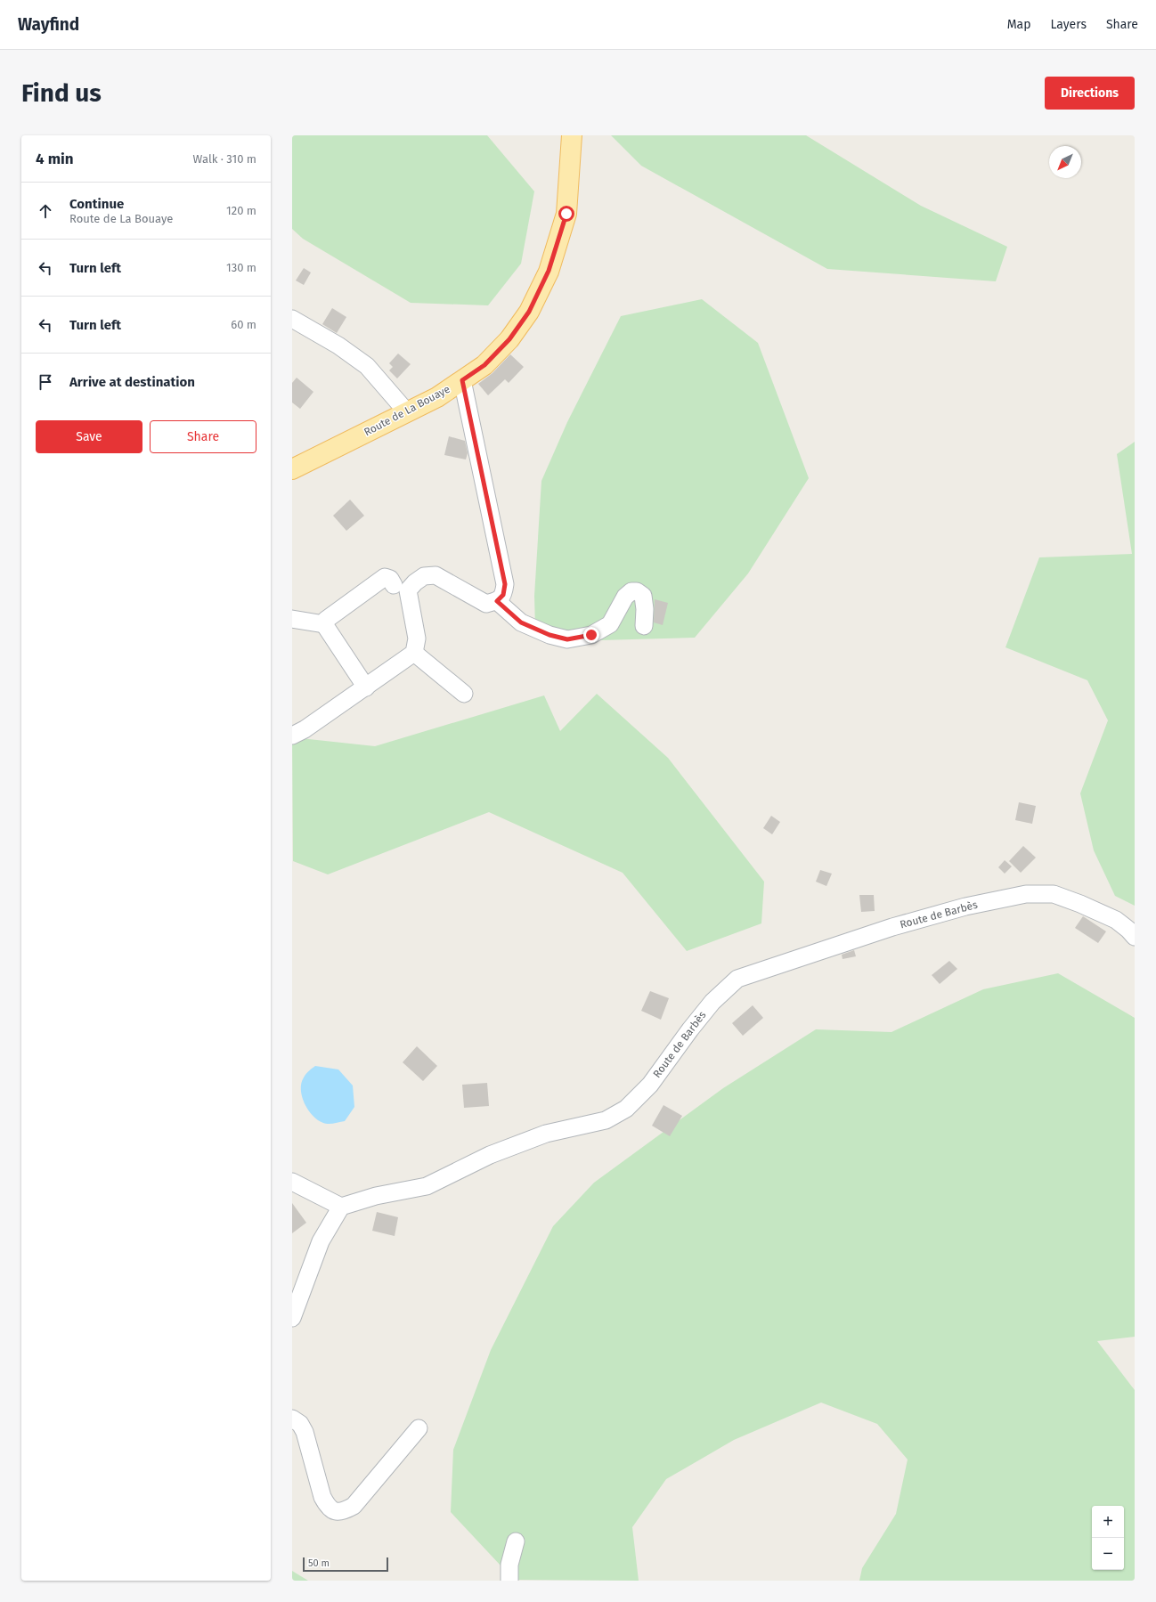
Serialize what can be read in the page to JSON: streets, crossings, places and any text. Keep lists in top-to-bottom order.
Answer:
{
  "streets": {
    "main road": ["Route de La Bouaye"],
    "street": ["Route de Barbès"]
  },
  "scale_bar": "50 m",
  "north": "bottom left",
  "page": {
    "header": "Wayfind",
    "nav": ["Map", "Layers", "Share"],
    "buttons": [
      "Directions",
      ["Save", "Share"]
    ],
    "title": "Find us",
    "heading": ["4 min", "Walk · 310 m"],
    "list": [
      ["Continue", "Route de La Bouaye", "120 m"],
      ["Turn left", "130 m"],
      ["Turn left", "60 m"],
      "Arrive at destination"
    ],
    "map_buttons": ["+", "−"],
    "scale": "50 m"
  }
}
